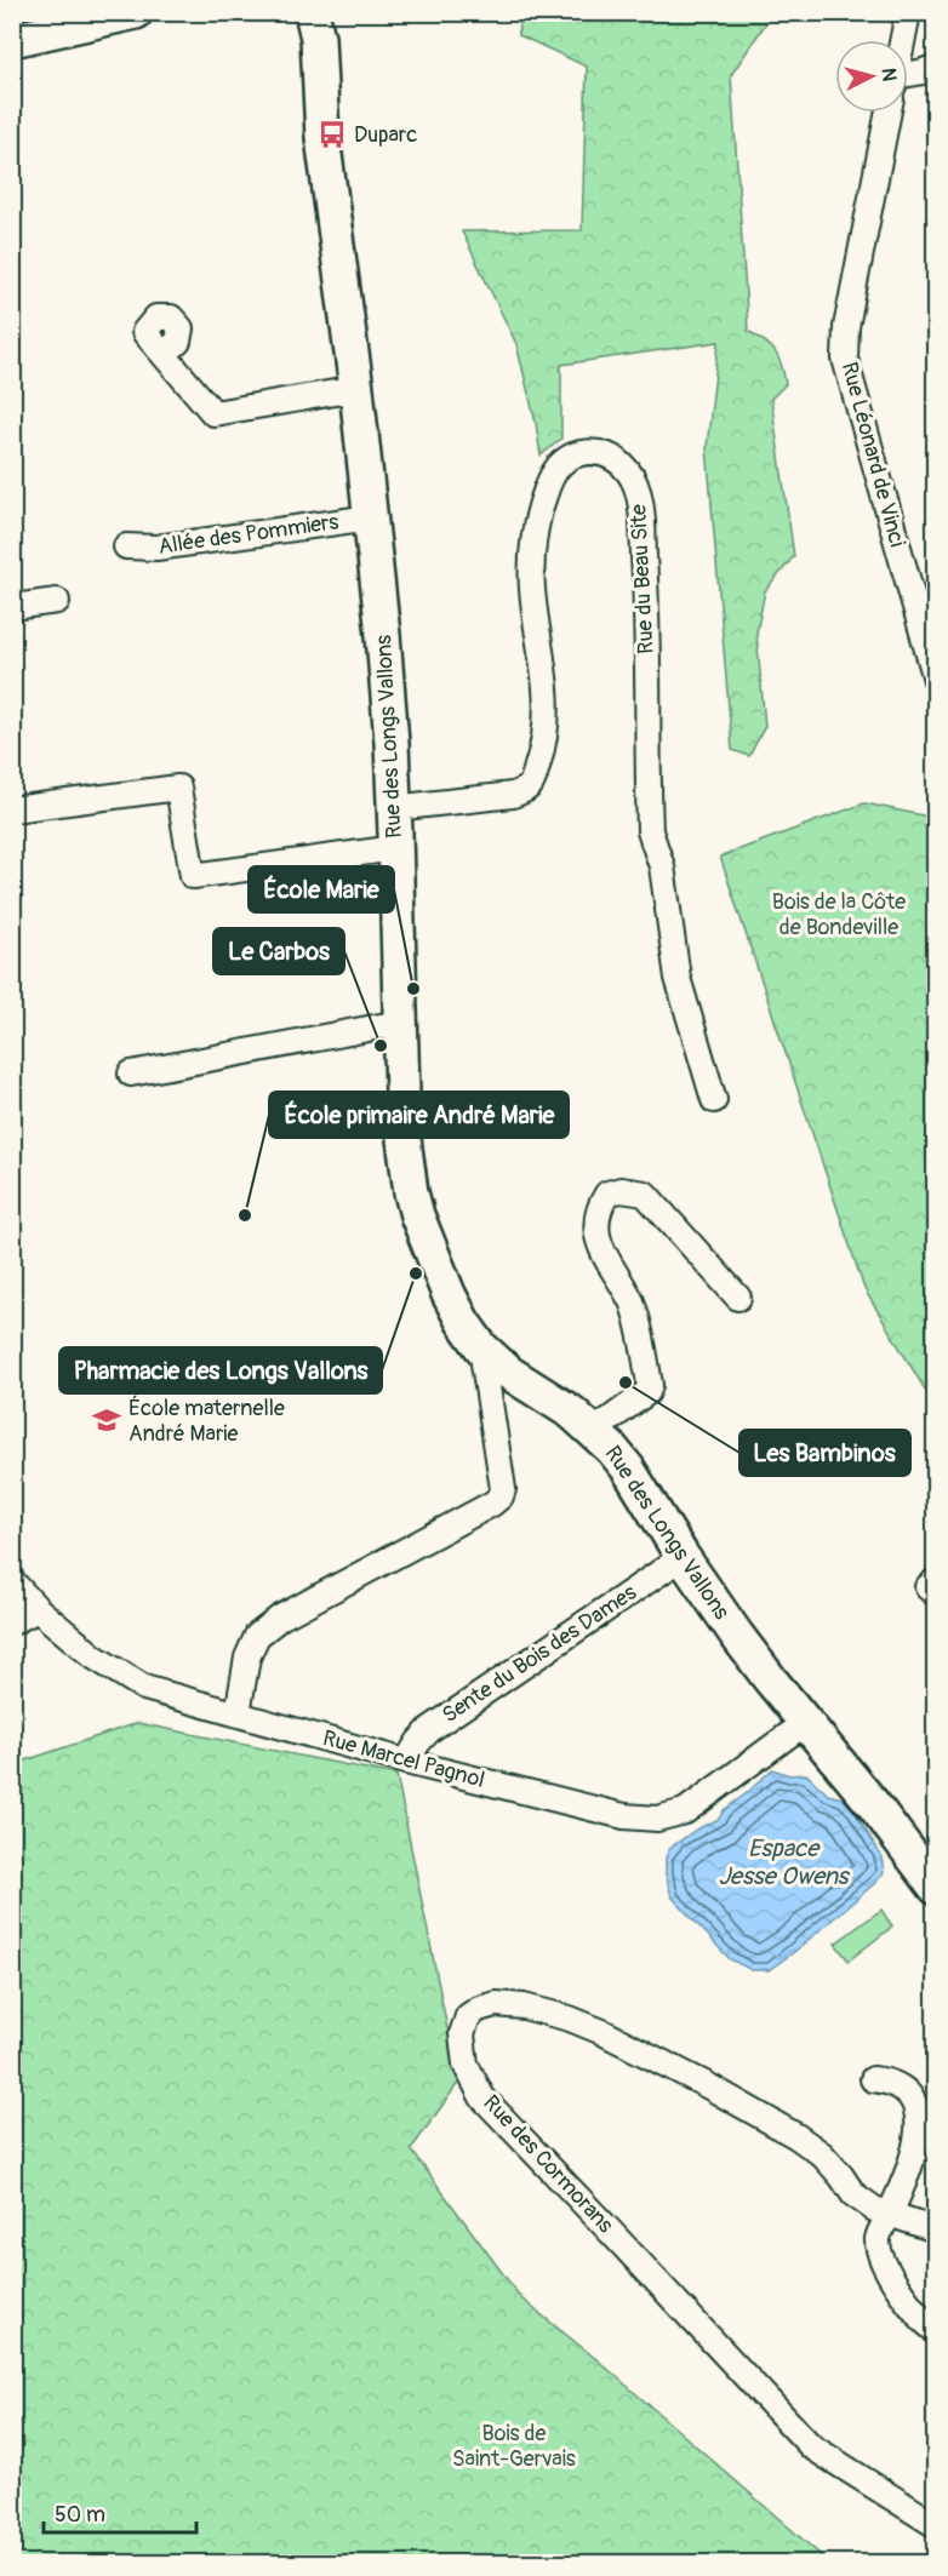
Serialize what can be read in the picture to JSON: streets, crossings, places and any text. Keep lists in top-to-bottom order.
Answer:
{
  "streets": {
    "street": [
      "Rue Léonard de Vinci",
      "Allée des Pommiers",
      "Rue du Beau Site",
      "Rue des Longs Vallons",
      "Sente du Bois des Dames",
      "Rue Marcel Pagnol",
      "Rue des Cormorans"
    ]
  },
  "crossings": [
    ["Allée des Pommiers", "Rue des Longs Vallons"],
    ["Rue du Beau Site", "Rue des Longs Vallons"],
    ["Rue des Longs Vallons", "Sente du Bois des Dames"],
    ["Rue des Longs Vallons", "Rue Marcel Pagnol"],
    ["Sente du Bois des Dames", "Rue Marcel Pagnol"]
  ],
  "water": ["Espace Jesse Owens"],
  "parks": ["Bois de la Côte de Bondeville", "Bois de Saint-Gervais"],
  "places": {
    "bus stop": ["Duparc"],
    "other": [
      "École Marie",
      "Le Carbos",
      "École primaire André Marie",
      "Pharmacie des Longs Vallons",
      "Les Bambinos"
    ],
    "school or university": ["École maternelle André Marie"]
  },
  "scale_bar": "50 m",
  "north": "right"
}
